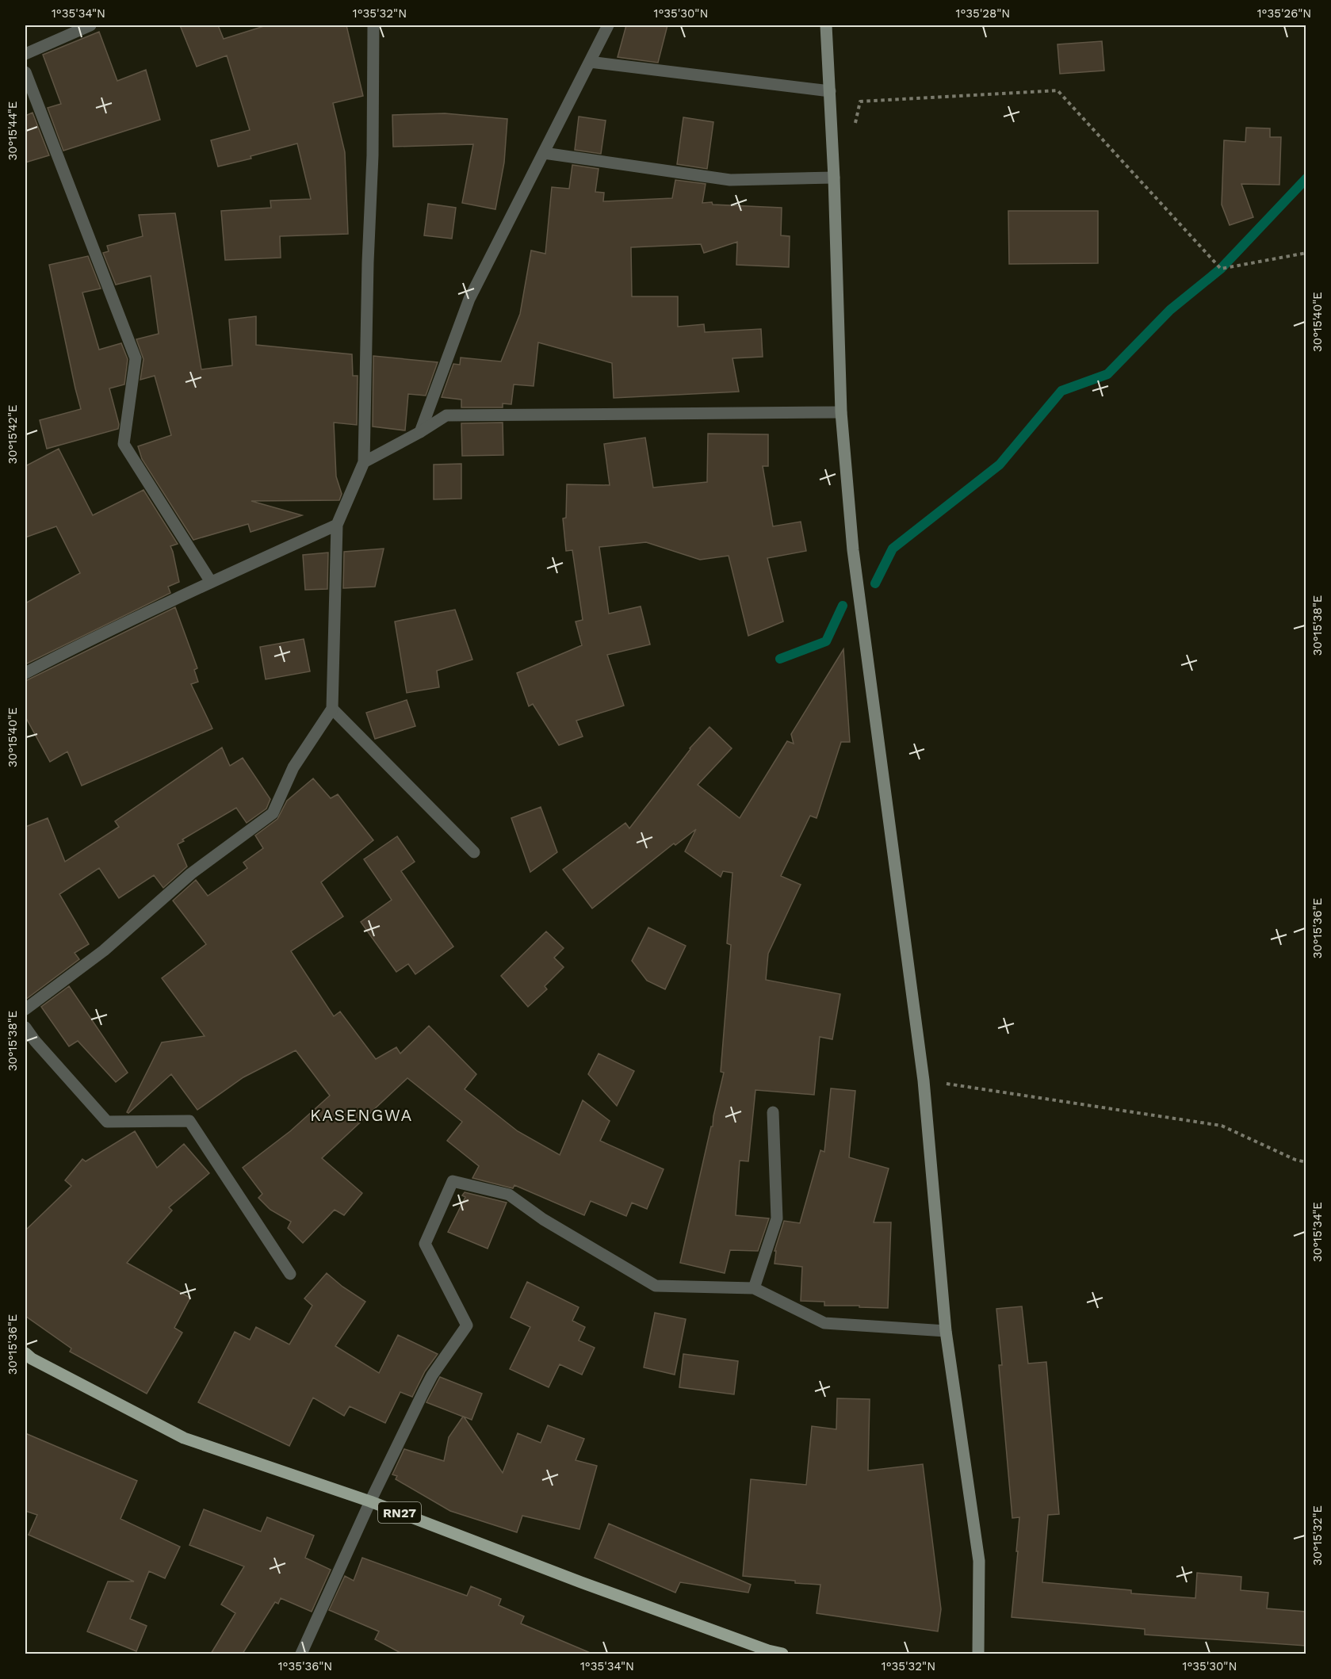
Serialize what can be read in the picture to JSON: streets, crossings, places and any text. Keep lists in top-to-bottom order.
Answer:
{
  "streets": {
    "main road": ["RN27"]
  },
  "districts": ["KASENGWA"],
  "coordinates": [
    "1°35'34\"N",
    "1°35'32\"N",
    "1°35'30\"N",
    "1°35'28\"N",
    "1°35'26\"N",
    "30°15'44\"E",
    "30°15'40\"E",
    "30°15'42\"E",
    "30°15'38\"E",
    "30°15'36\"E",
    "30°15'34\"E",
    "30°15'32\"E",
    "1°35'36\"N"
  ]
}
